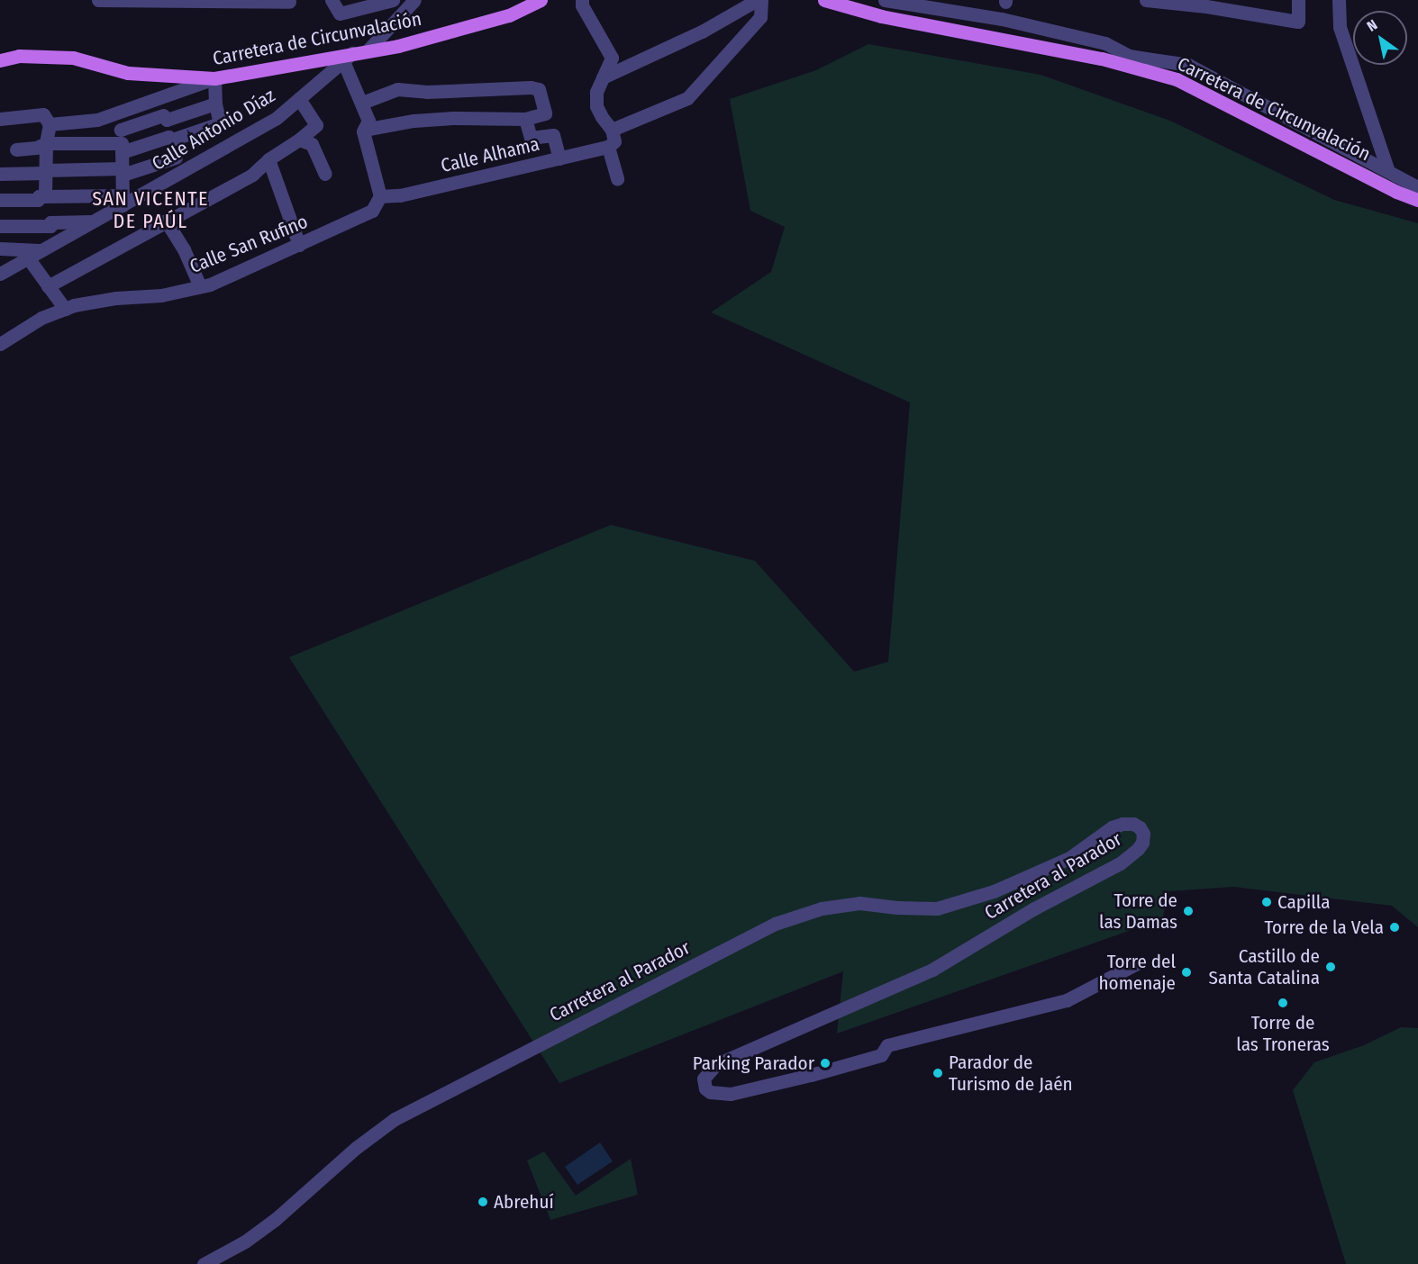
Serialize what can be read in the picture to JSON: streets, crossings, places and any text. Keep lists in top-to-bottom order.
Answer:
{
  "streets": {
    "main road": ["Carretera de Circunvalación"],
    "street": [
      "Calle Antonio Díaz",
      "Calle Alhama",
      "Calle San Rufino",
      "Carretera al Parador"
    ]
  },
  "crossings": [
    ["Carretera de Circunvalación", "Calle Antonio Díaz"],
    ["Calle Alhama", "Calle San Rufino"]
  ],
  "districts": ["SAN VICENTE DE PAÚL"],
  "places": [
    "Capilla",
    "Torre de las Damas",
    "Torre de la Vela",
    "Castillo de Santa Catalina",
    "Torre del homenaje",
    "Torre de las Troneras",
    "Parking Parador",
    "Parador de Turismo de Jaén",
    "Abrehuí"
  ],
  "north": "top left"
}
